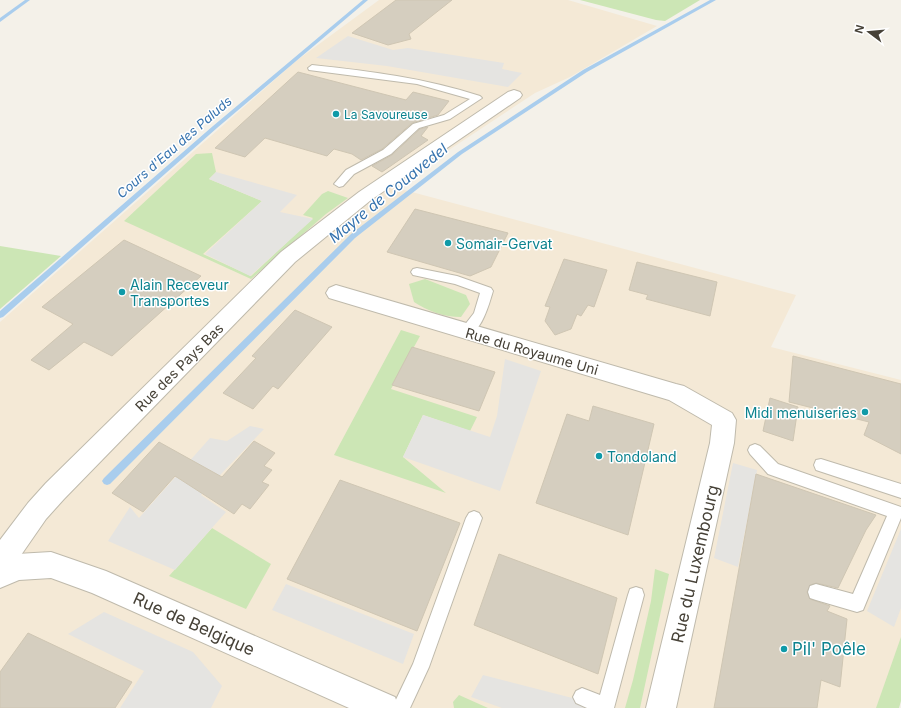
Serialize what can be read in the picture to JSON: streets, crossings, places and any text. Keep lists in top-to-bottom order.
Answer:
{
  "streets": {
    "street": [
      "Rue du Royaume Uni",
      "Rue des Pays Bas",
      "Rue du Luxembourg",
      "Rue de Belgique"
    ]
  },
  "crossings": [
    ["Rue du Royaume Uni", "Rue du Luxembourg"]
  ],
  "water": ["Cours d'Eau des Paluds", "Mayre de Couavedel"],
  "places": [
    "La Savoureuse",
    "Somair-Gervat",
    "Alain Receveur Transportes",
    "Midi menuiseries",
    "Tondoland",
    "Pil' Poêle"
  ],
  "north": "left"
}
